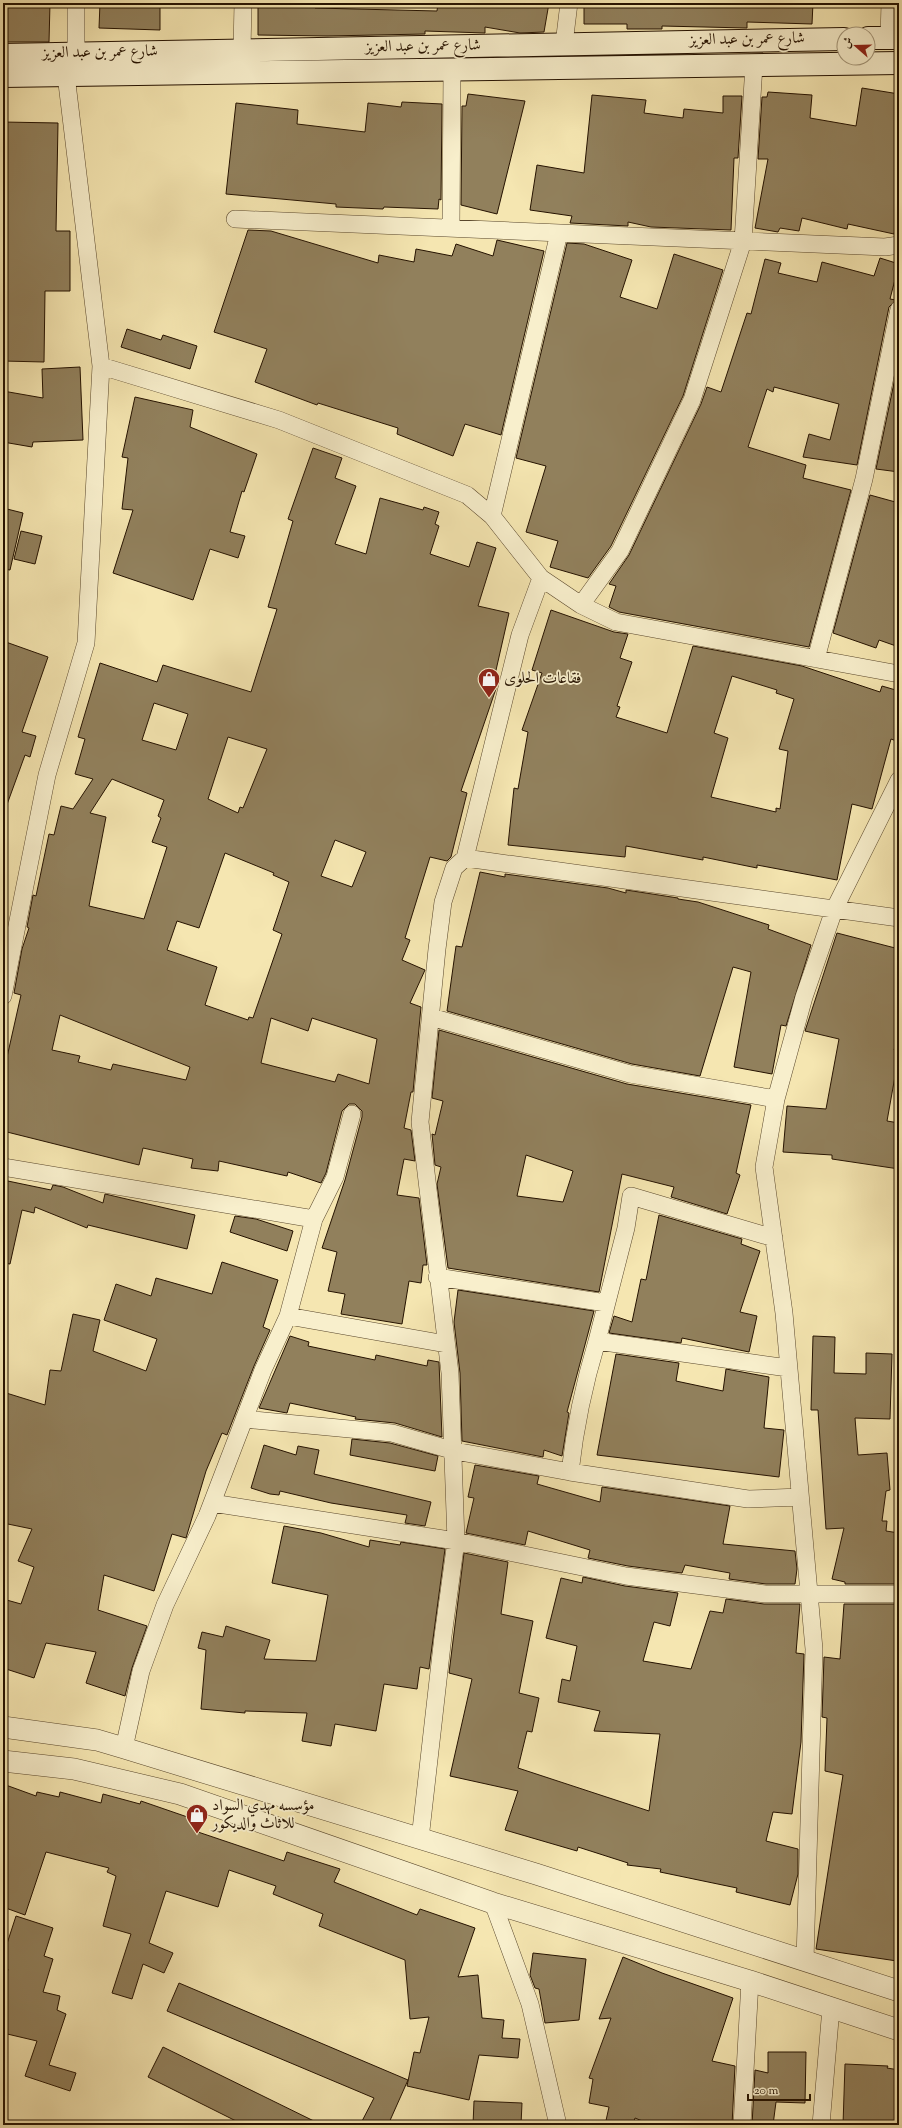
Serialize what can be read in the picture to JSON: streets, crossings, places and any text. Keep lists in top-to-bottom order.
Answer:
{
  "streets": {
    "main road": ["شارع عمر بن عبد العزيز"]
  },
  "places": {
    "shop": ["فقاعات الحلوى", "مؤسسه مهدي السواد للاثاث والديكور"]
  },
  "scale_bar": "20 m",
  "north": "left"
}
